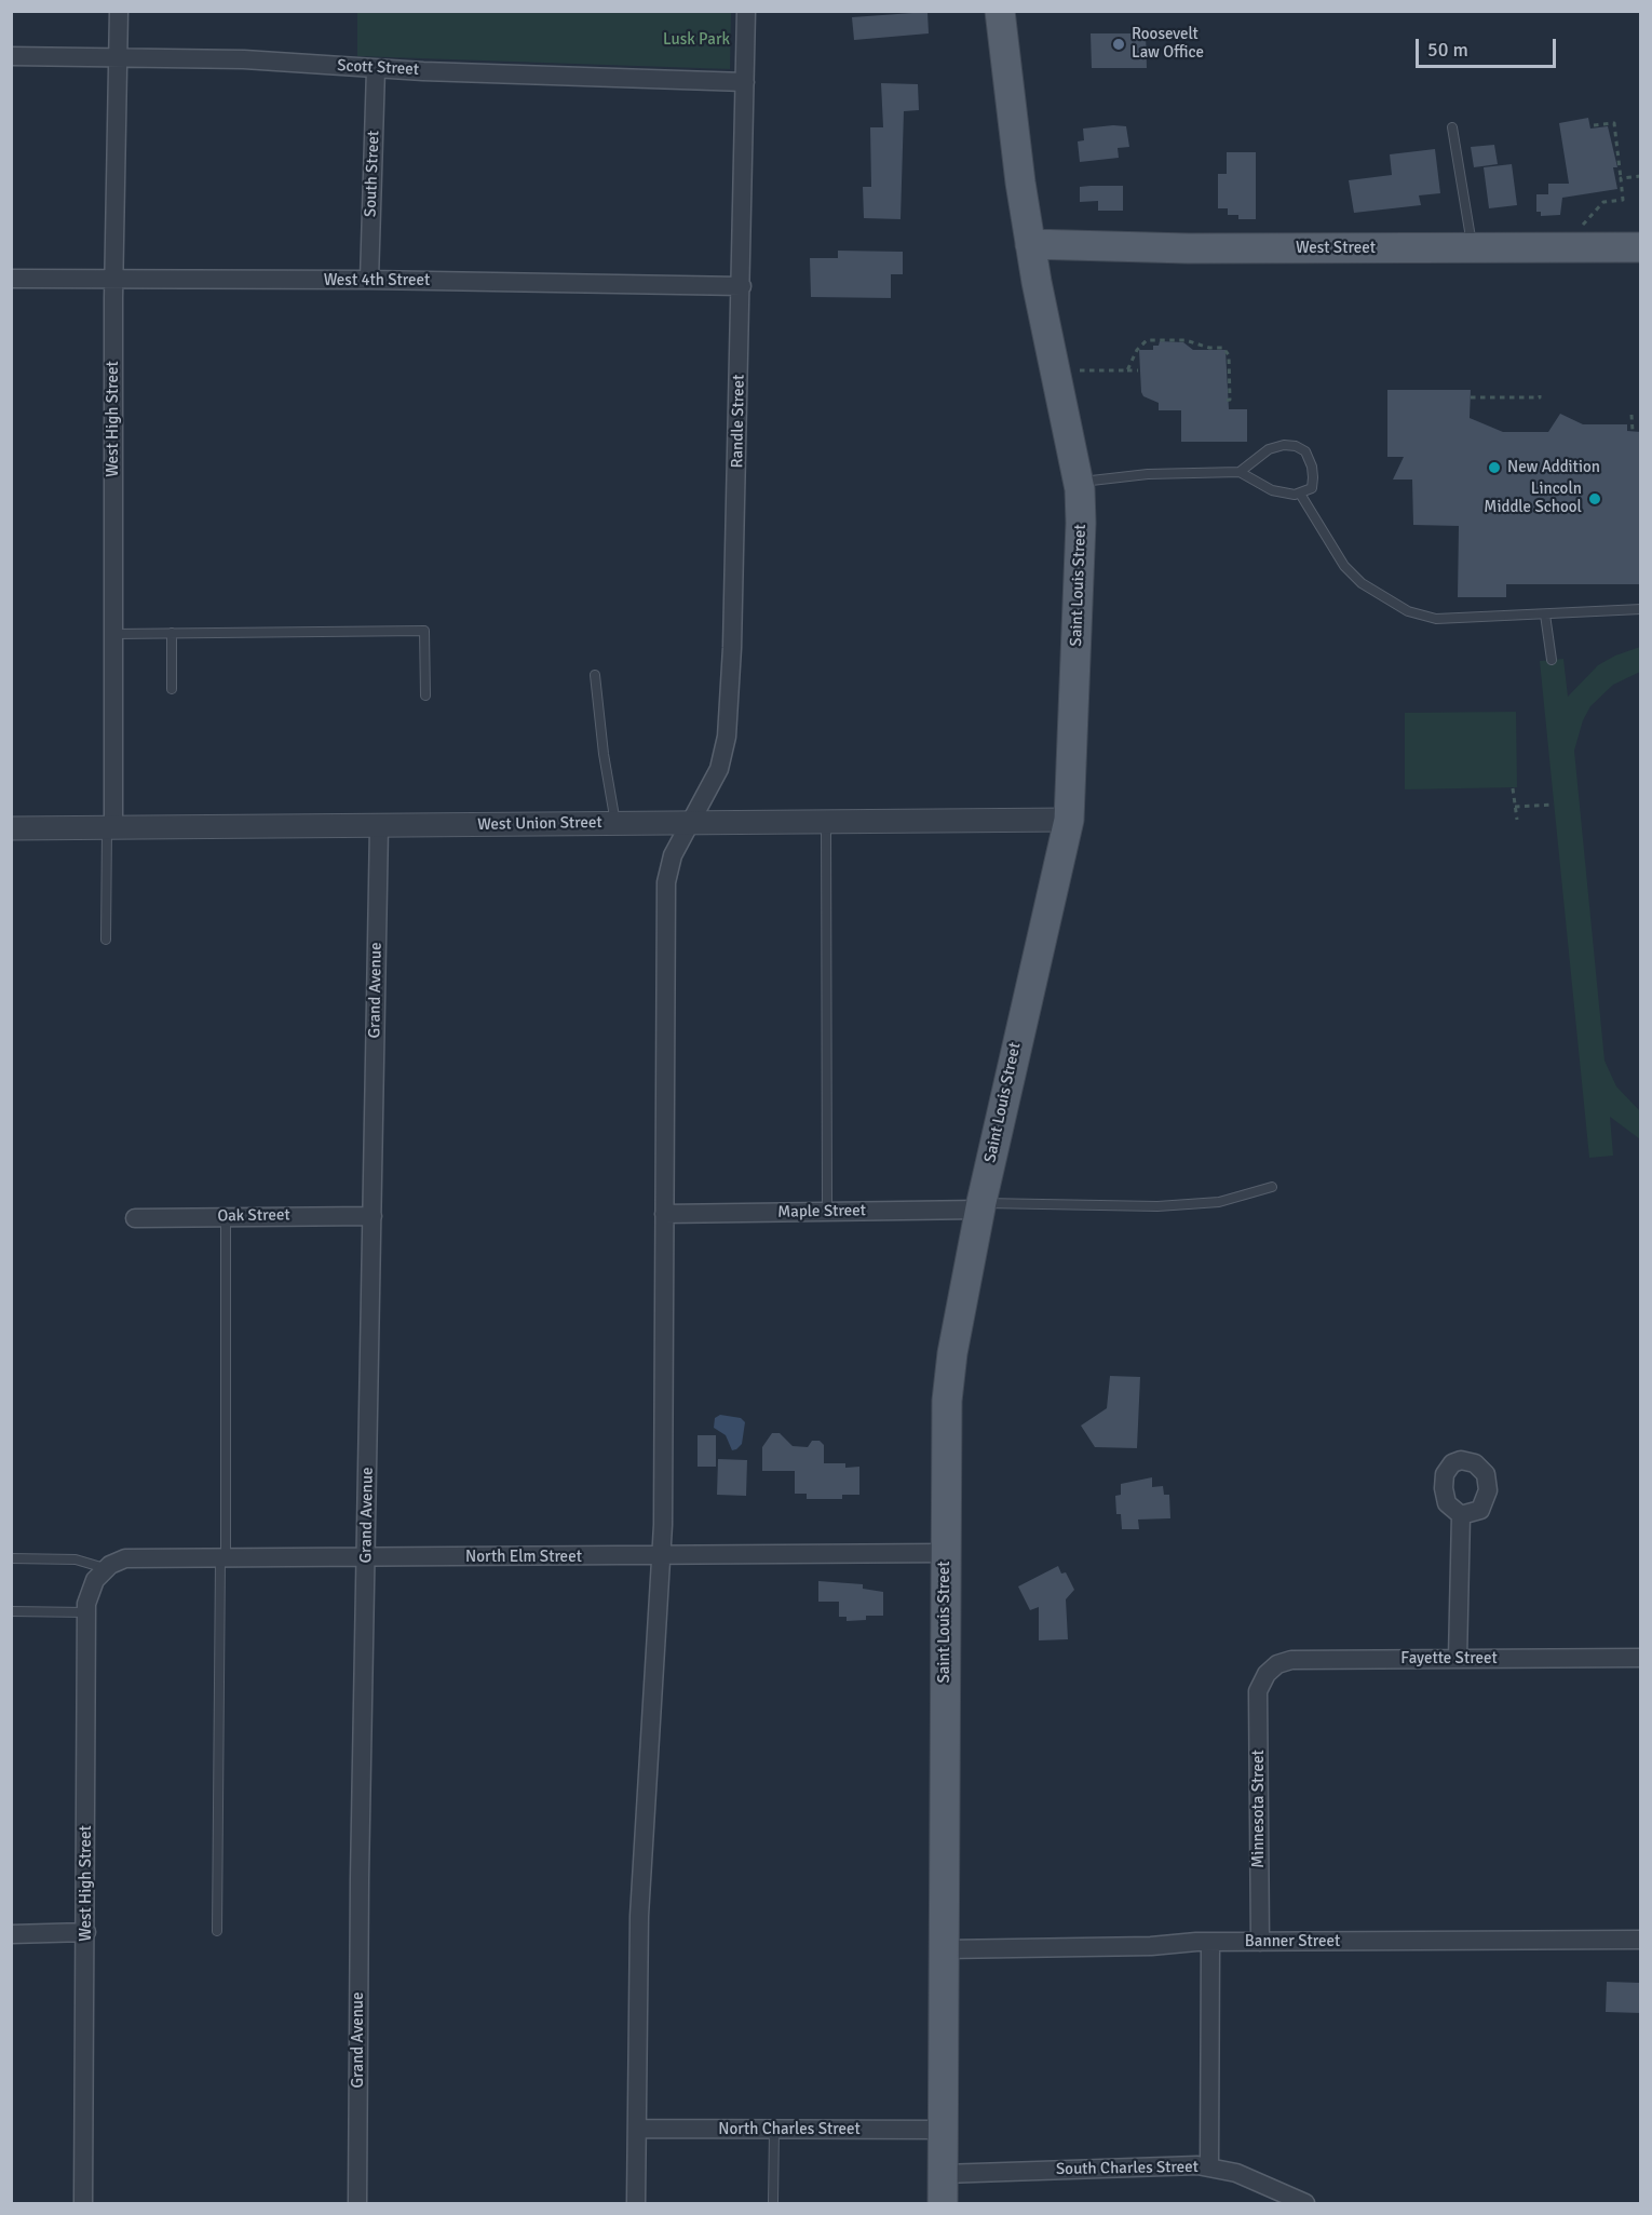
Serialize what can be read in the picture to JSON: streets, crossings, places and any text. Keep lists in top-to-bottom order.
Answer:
{
  "streets": {
    "main road": ["West Street", "Saint Louis Street"],
    "street": [
      "Scott Street",
      "South Street",
      "West 4th Street",
      "West High Street",
      "Randle Street",
      "West Union Street",
      "Grand Avenue",
      "Maple Street",
      "Oak Street",
      "North Elm Street",
      "Fayette Street",
      "Minnesota Street",
      "Banner Street",
      "North Charles Street",
      "South Charles Street"
    ]
  },
  "crossings": [
    ["Scott Street", "South Street"],
    ["Scott Street", "West High Street"],
    ["Scott Street", "Randle Street"],
    ["South Street", "West 4th Street"],
    ["West Street", "Saint Louis Street"],
    ["West 4th Street", "West High Street"],
    ["West 4th Street", "Randle Street"],
    ["West High Street", "West Union Street"],
    ["West High Street", "North Elm Street"],
    ["Randle Street", "West Union Street"],
    ["Randle Street", "Maple Street"],
    ["Randle Street", "North Elm Street"],
    ["Randle Street", "North Charles Street"],
    ["Saint Louis Street", "West Union Street"],
    ["Saint Louis Street", "Maple Street"],
    ["Saint Louis Street", "North Elm Street"],
    ["Saint Louis Street", "Banner Street"],
    ["Saint Louis Street", "North Charles Street"],
    ["Saint Louis Street", "South Charles Street"],
    ["West Union Street", "Grand Avenue"],
    ["Grand Avenue", "Oak Street"],
    ["Grand Avenue", "North Elm Street"],
    ["Fayette Street", "Minnesota Street"],
    ["Minnesota Street", "Banner Street"]
  ],
  "parks": ["Lusk Park"],
  "places": ["Roosevelt Law Office", "New Addition", "Lincoln Middle School"],
  "scale_bar": "50 m"
}
